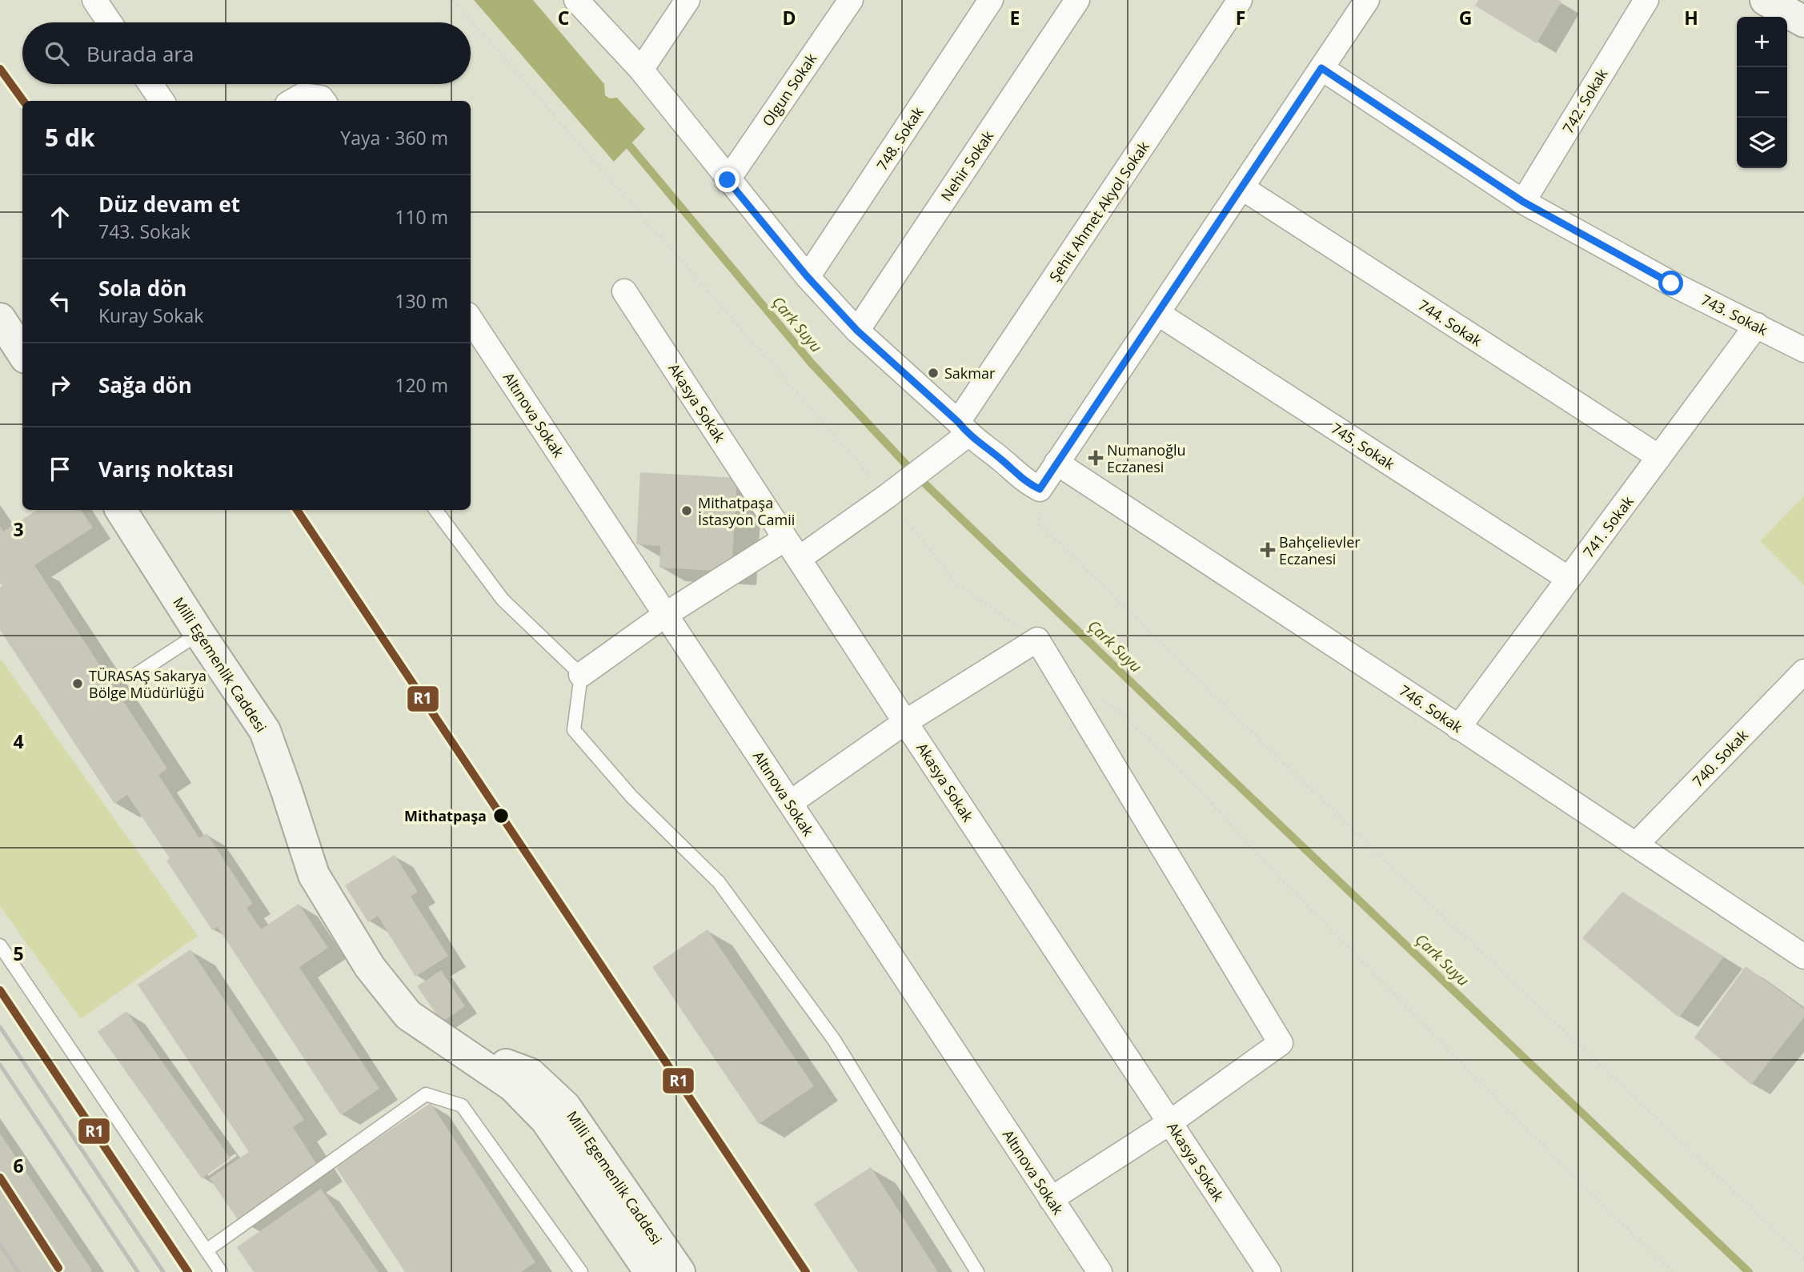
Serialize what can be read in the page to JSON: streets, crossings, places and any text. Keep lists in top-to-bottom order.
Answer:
{
  "streets": {
    "main road": ["Milli Egemenlik Caddesi"],
    "street": [
      "Olgun Sokak",
      "742. Sokak",
      "748. Sokak",
      "Nehir Sokak",
      "Şehit Ahmet Akyol Sokak",
      "743. Sokak",
      "744. Sokak",
      "Akasya Sokak",
      "Altınova Sokak",
      "745. Sokak",
      "741. Sokak",
      "746. Sokak",
      "740. Sokak"
    ]
  },
  "crossings": [
    ["742. Sokak", "743. Sokak"],
    ["Şehit Ahmet Akyol Sokak", "Akasya Sokak"],
    ["743. Sokak", "741. Sokak"],
    ["744. Sokak", "741. Sokak"],
    ["745. Sokak", "741. Sokak"],
    ["741. Sokak", "746. Sokak"],
    ["746. Sokak", "740. Sokak"]
  ],
  "water": ["Çark Suyu"],
  "places": {
    "other": [
      "Sakmar",
      "Mithatpaşa İstasyon Camii",
      "TÜRASAŞ Sakarya Bölge Müdürlüğü",
      "Mithatpaşa"
    ],
    "health": ["Numanoğlu Eczanesi", "Bahçelievler Eczanesi"]
  },
  "lines": ["transit line R1"],
  "page": {
    "map_buttons": ["+", "−"],
    "search": "Burada ara",
    "heading": ["5 dk", "Yaya · 360 m"],
    "list": [
      ["Düz devam et", "743. Sokak", "110 m"],
      ["Sola dön", "Kuray Sokak", "130 m"],
      ["Sağa dön", "120 m"],
      "Varış noktası"
    ]
  },
  "grid": {
    "columns": [
      "C",
      "D",
      "E",
      "F",
      "G",
      "H"
    ],
    "rows": [
      "3",
      "4",
      "5",
      "6"
    ]
  }
}
